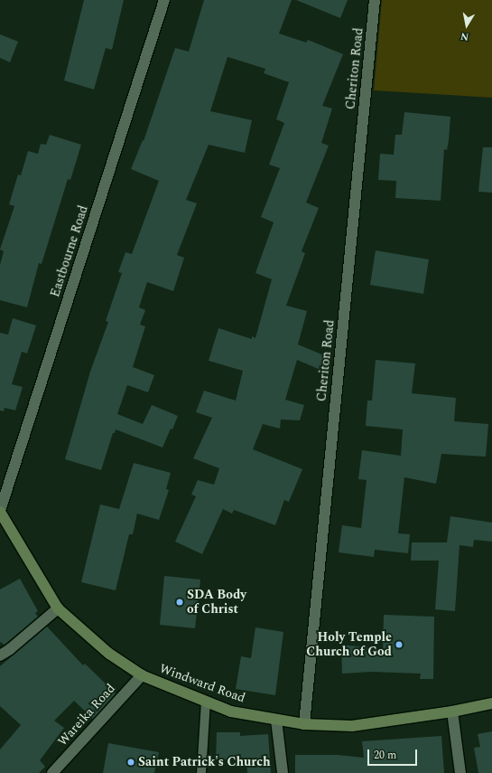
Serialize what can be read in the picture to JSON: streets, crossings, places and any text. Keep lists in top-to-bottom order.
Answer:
{
  "streets": {
    "main road": ["Windward Road"],
    "street": ["Cheriton Road", "Eastbourne Road", "Wareika Road"]
  },
  "crossings": [
    ["Cheriton Road", "Windward Road"],
    ["Eastbourne Road", "Windward Road"],
    ["Windward Road", "Wareika Road"]
  ],
  "places": ["SDA Body of Christ", "Holy Temple Church of God", "Saint Patrick's Church"],
  "scale_bar": "20 m",
  "north": "bottom"
}
